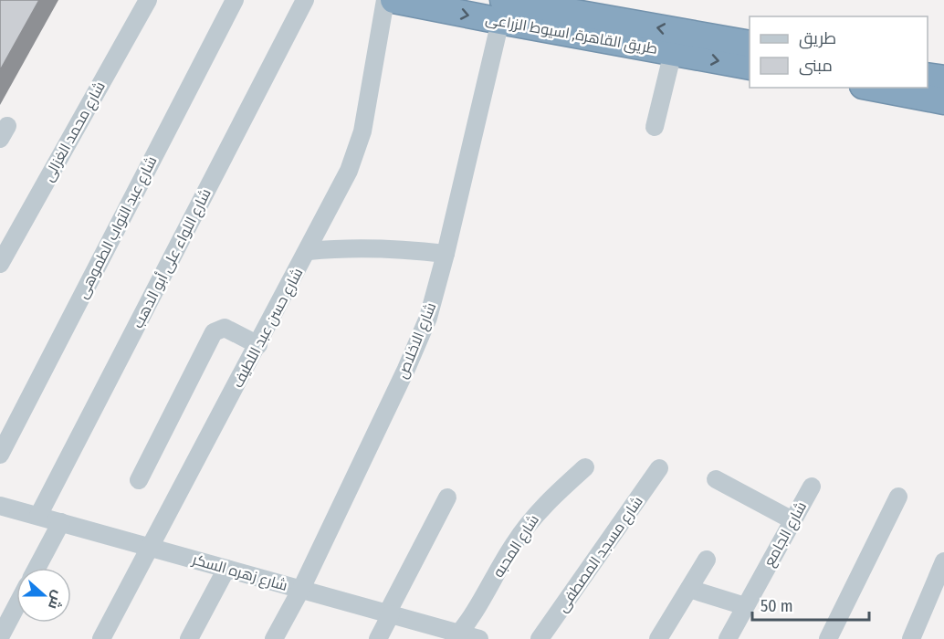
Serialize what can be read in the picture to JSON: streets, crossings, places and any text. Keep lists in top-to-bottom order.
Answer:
{
  "streets": {
    "highway": ["طريق القاهرة, اسيوط الزراعى"],
    "street": [
      "شارع محمد الغزالى",
      "شارع عبد التواب الطموهى",
      "شارع اللواء على أبو الدهب",
      "شارع حسن عبد اللطيف",
      "شارع الاخلاص",
      "شارع الجامع",
      "شارع المحبه",
      "شارع مسجد المصطفى",
      "شارع زهره السكر"
    ]
  },
  "crossings": [
    ["طريق القاهرة, اسيوط الزراعى", "شارع الاخلاص"],
    ["شارع اللواء على أبو الدهب", "شارع زهره السكر"],
    ["شارع حسن عبد اللطيف", "شارع زهره السكر"],
    ["شارع الاخلاص", "شارع زهره السكر"],
    ["شارع المحبه", "شارع زهره السكر"]
  ],
  "legend": ["طريق", "مبنى"],
  "scale_bar": "50 m",
  "north": "right"
}
